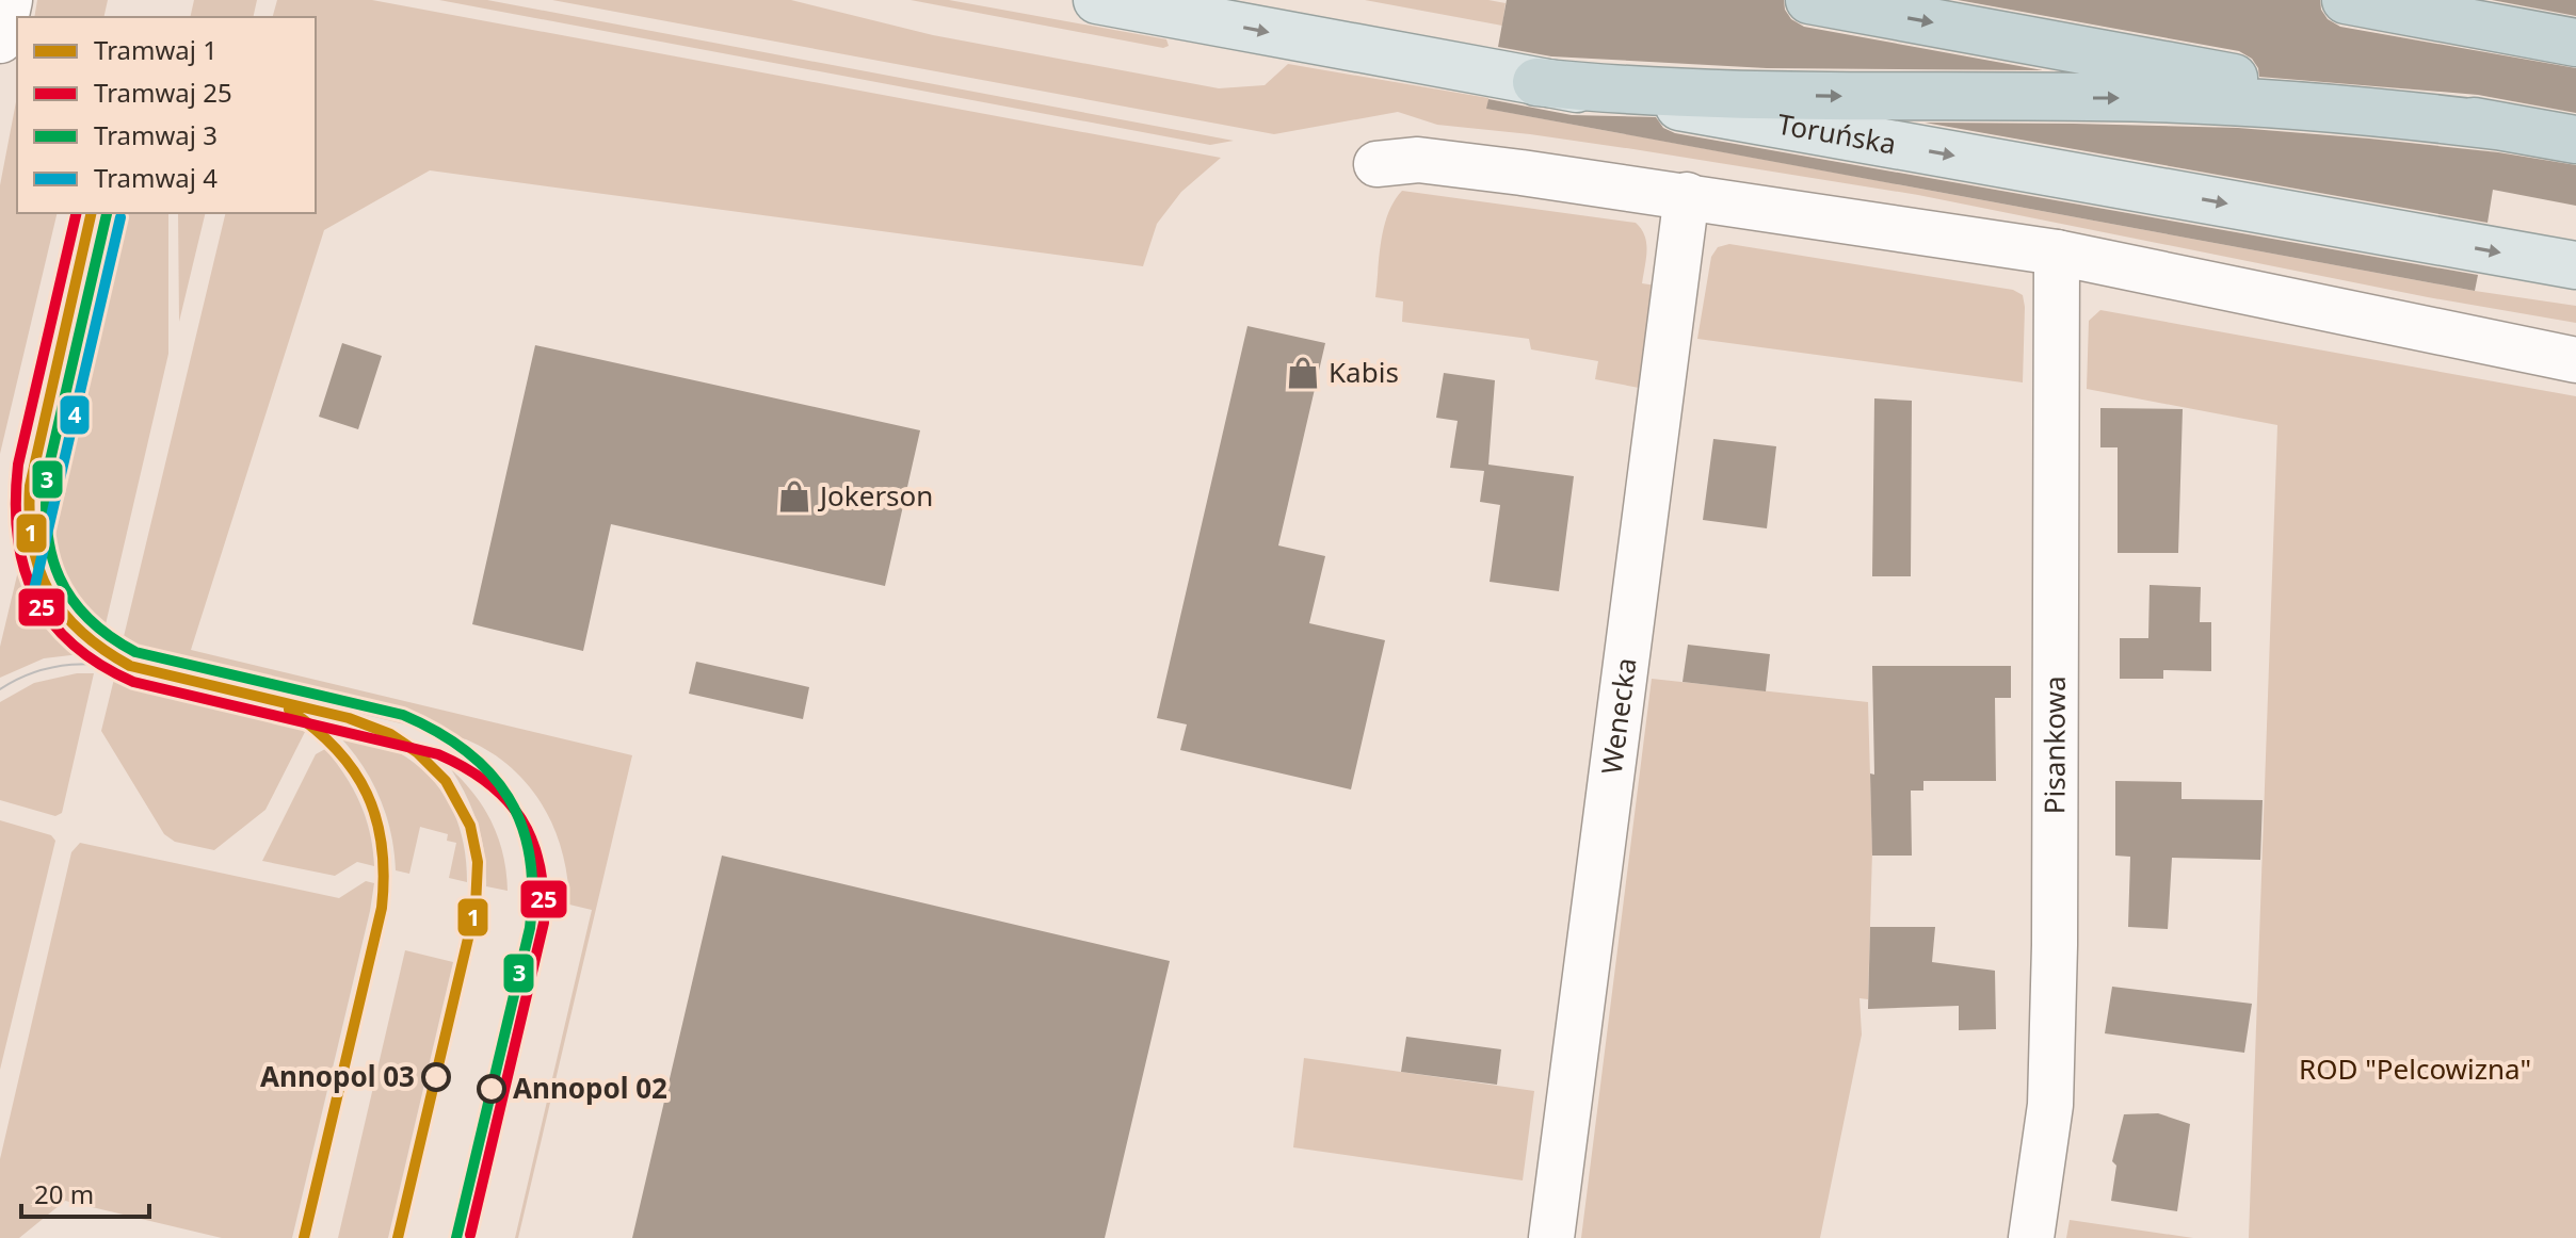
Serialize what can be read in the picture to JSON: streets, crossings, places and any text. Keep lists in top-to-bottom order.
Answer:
{
  "streets": {
    "main road": ["Toruńska"],
    "street": ["Wenecka", "Pisankowa"]
  },
  "one_way": ["Toruńska"],
  "parks": ["ROD \"Pelcowizna\""],
  "places": {
    "shop": ["Kabis", "Jokerson"],
    "other": ["Annopol 03", "Annopol 02"]
  },
  "lines": [
    "tram line 1",
    "tram line 25",
    "tram line 3",
    "tram line 4"
  ],
  "legend": [
    "Tramwaj 1",
    "Tramwaj 25",
    "Tramwaj 3",
    "Tramwaj 4"
  ],
  "scale_bar": "20 m"
}
